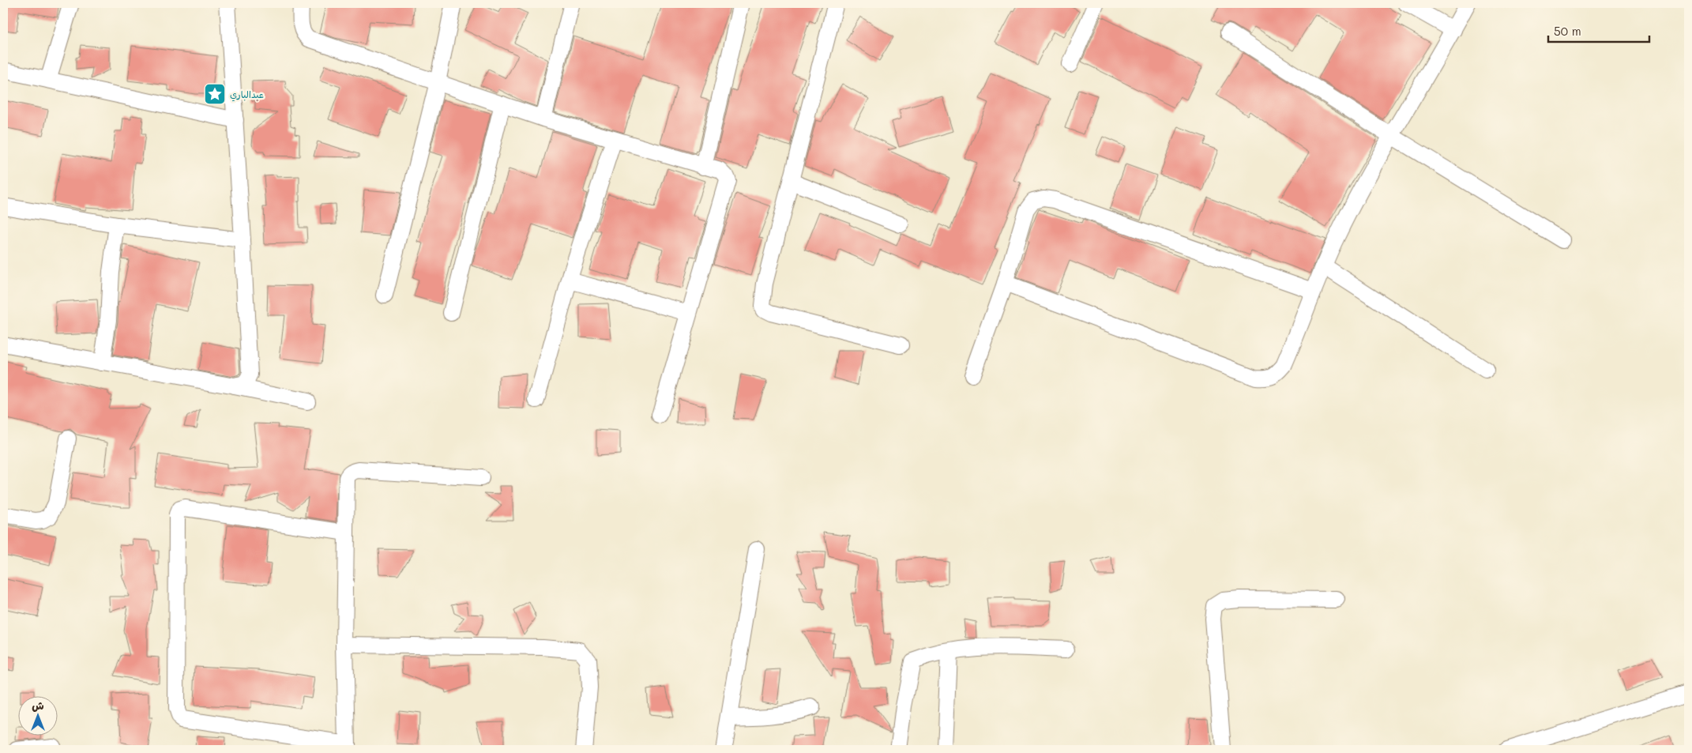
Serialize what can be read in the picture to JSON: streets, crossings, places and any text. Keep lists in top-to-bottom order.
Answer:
{
  "places": {
    "place": ["عبدالباري"]
  },
  "scale_bar": "50 m",
  "north": "top"
}
